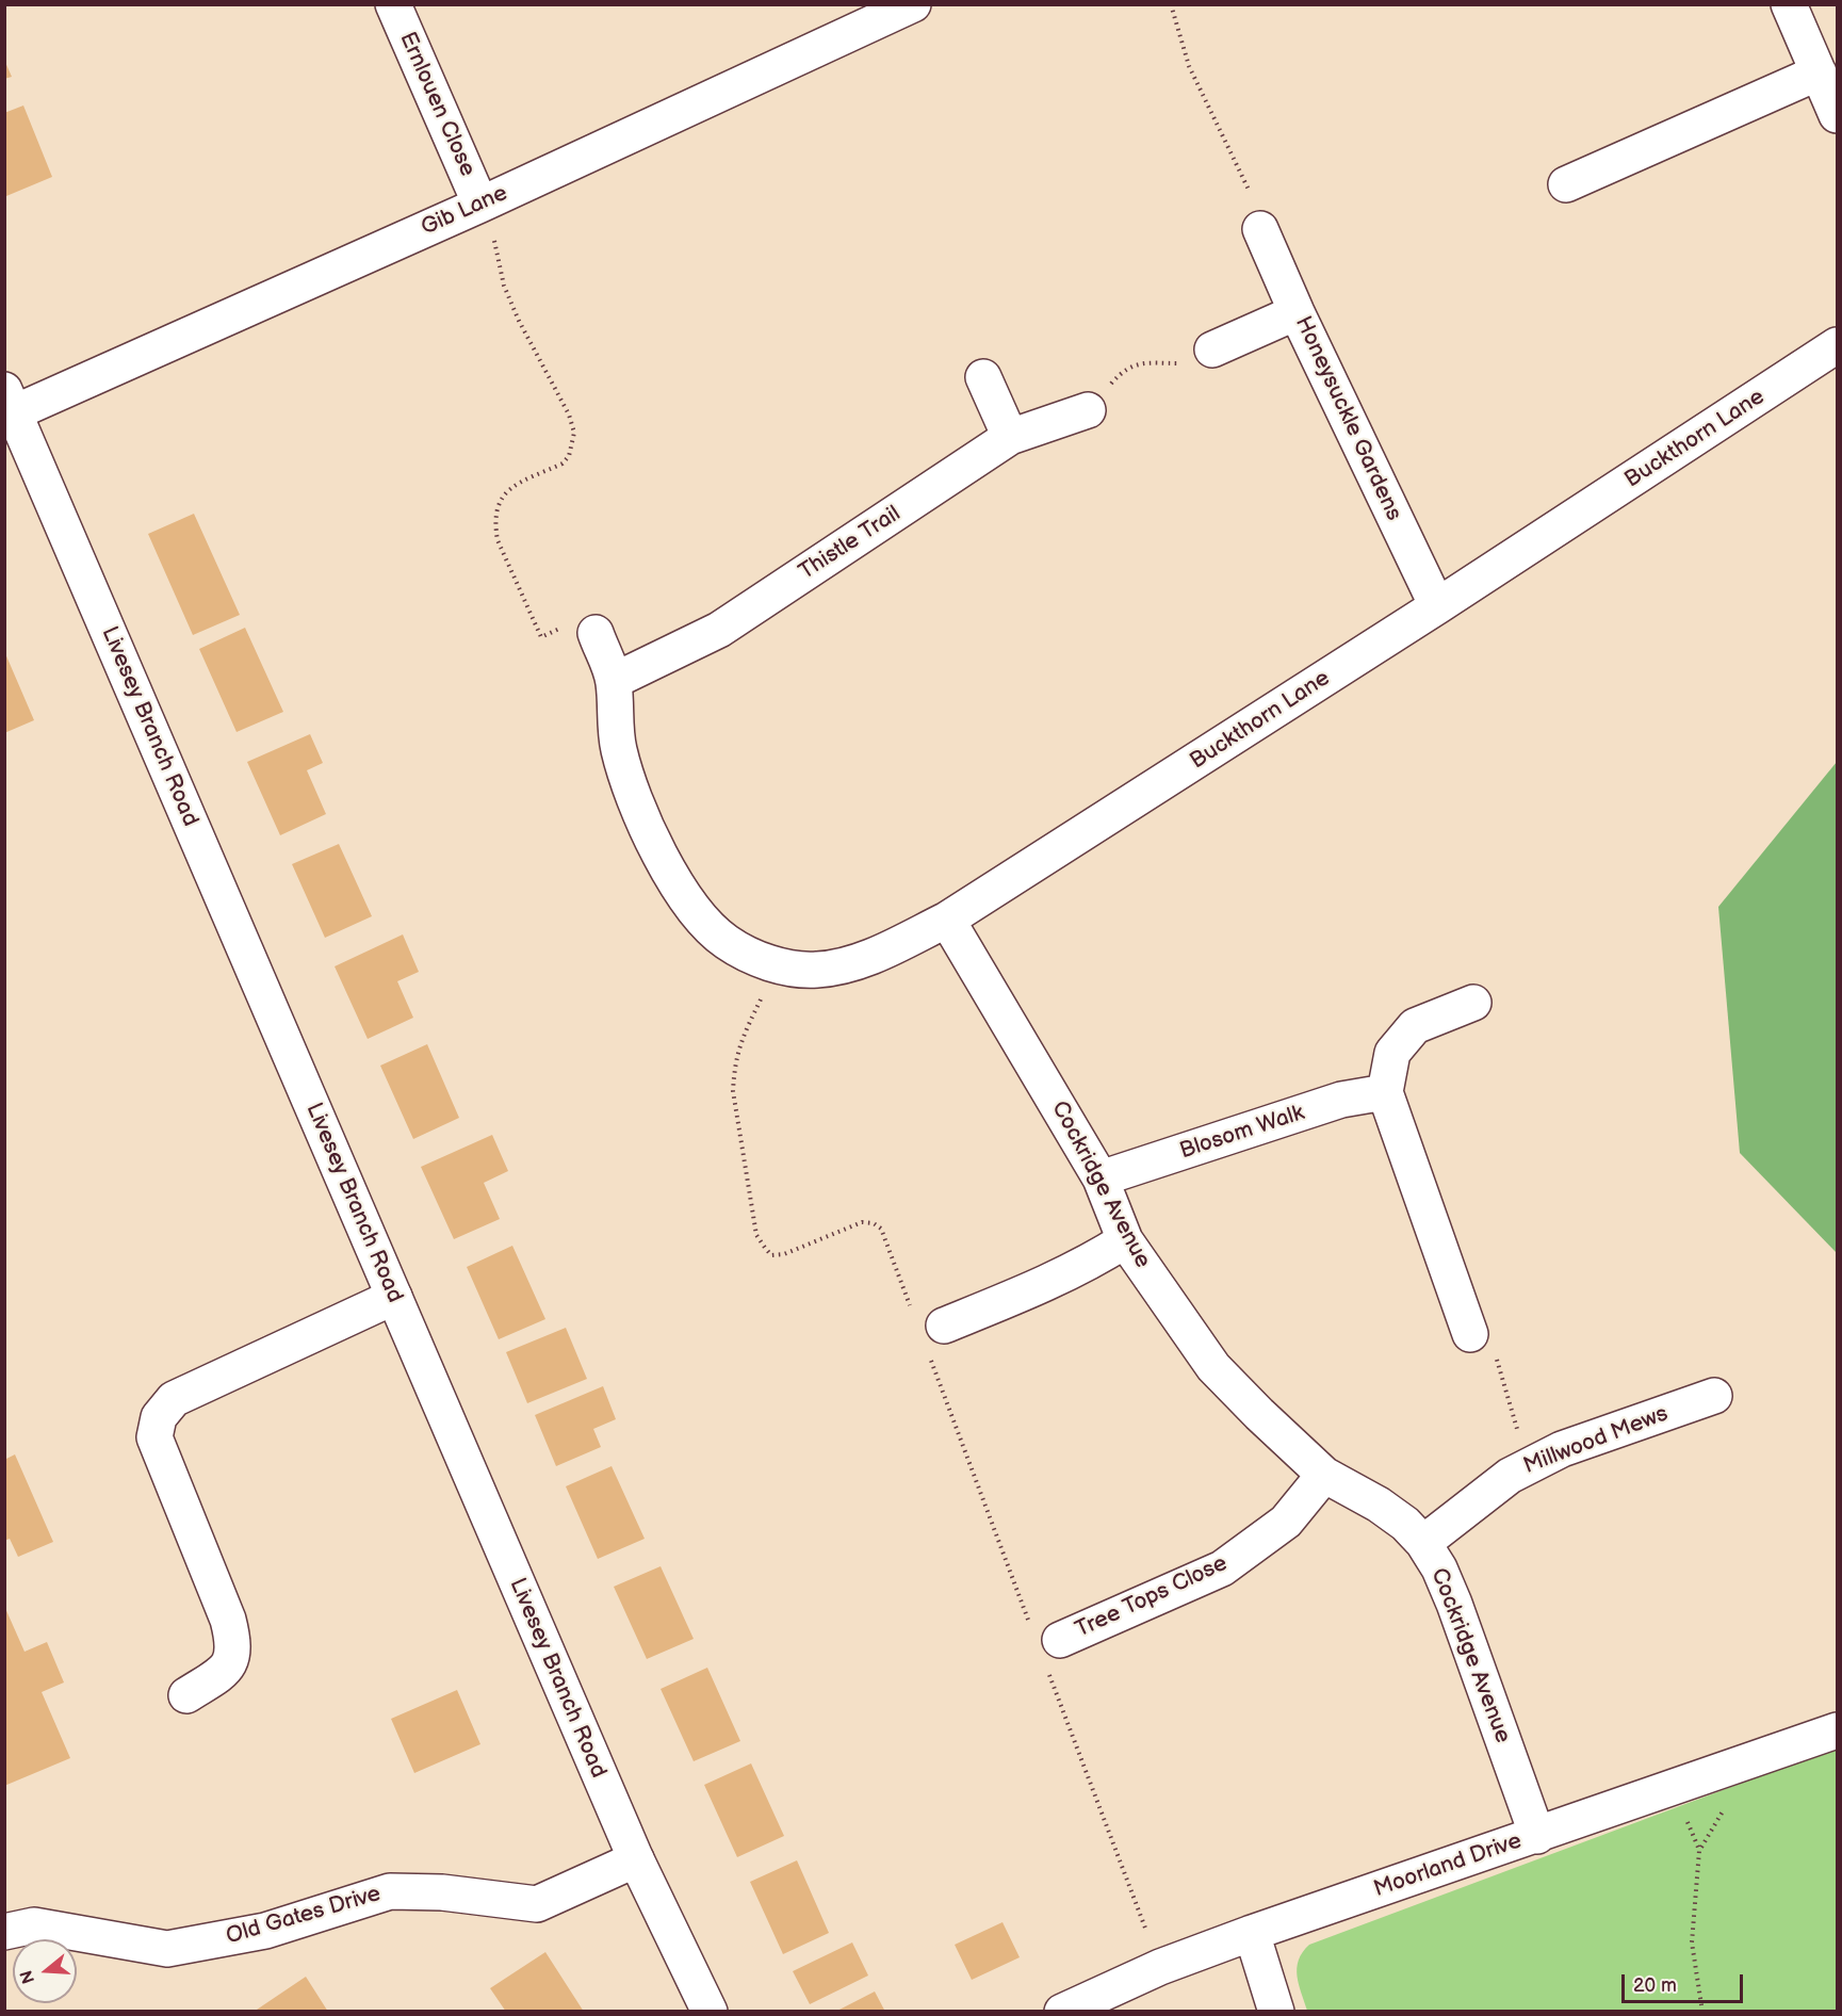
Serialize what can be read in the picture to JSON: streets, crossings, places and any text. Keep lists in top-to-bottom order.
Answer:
{
  "streets": {
    "street": [
      "Ernlouen Close",
      "Gib Lane",
      "Honeysuckle Gardens",
      "Buckthorn Lane",
      "Thistle Trail",
      "Livesey Branch Road",
      "Blosom Walk",
      "Cockridge Avenue",
      "Millwood Mews",
      "Tree Tops Close",
      "Moorland Drive",
      "Old Gates Drive"
    ]
  },
  "crossings": [
    ["Ernlouen Close", "Gib Lane"],
    ["Gib Lane", "Livesey Branch Road"],
    ["Honeysuckle Gardens", "Buckthorn Lane"],
    ["Buckthorn Lane", "Thistle Trail"],
    ["Buckthorn Lane", "Cockridge Avenue"],
    ["Livesey Branch Road", "Old Gates Drive"],
    ["Blosom Walk", "Cockridge Avenue"],
    ["Cockridge Avenue", "Millwood Mews"],
    ["Cockridge Avenue", "Tree Tops Close"],
    ["Cockridge Avenue", "Moorland Drive"]
  ],
  "scale_bar": "20 m",
  "north": "left"
}
